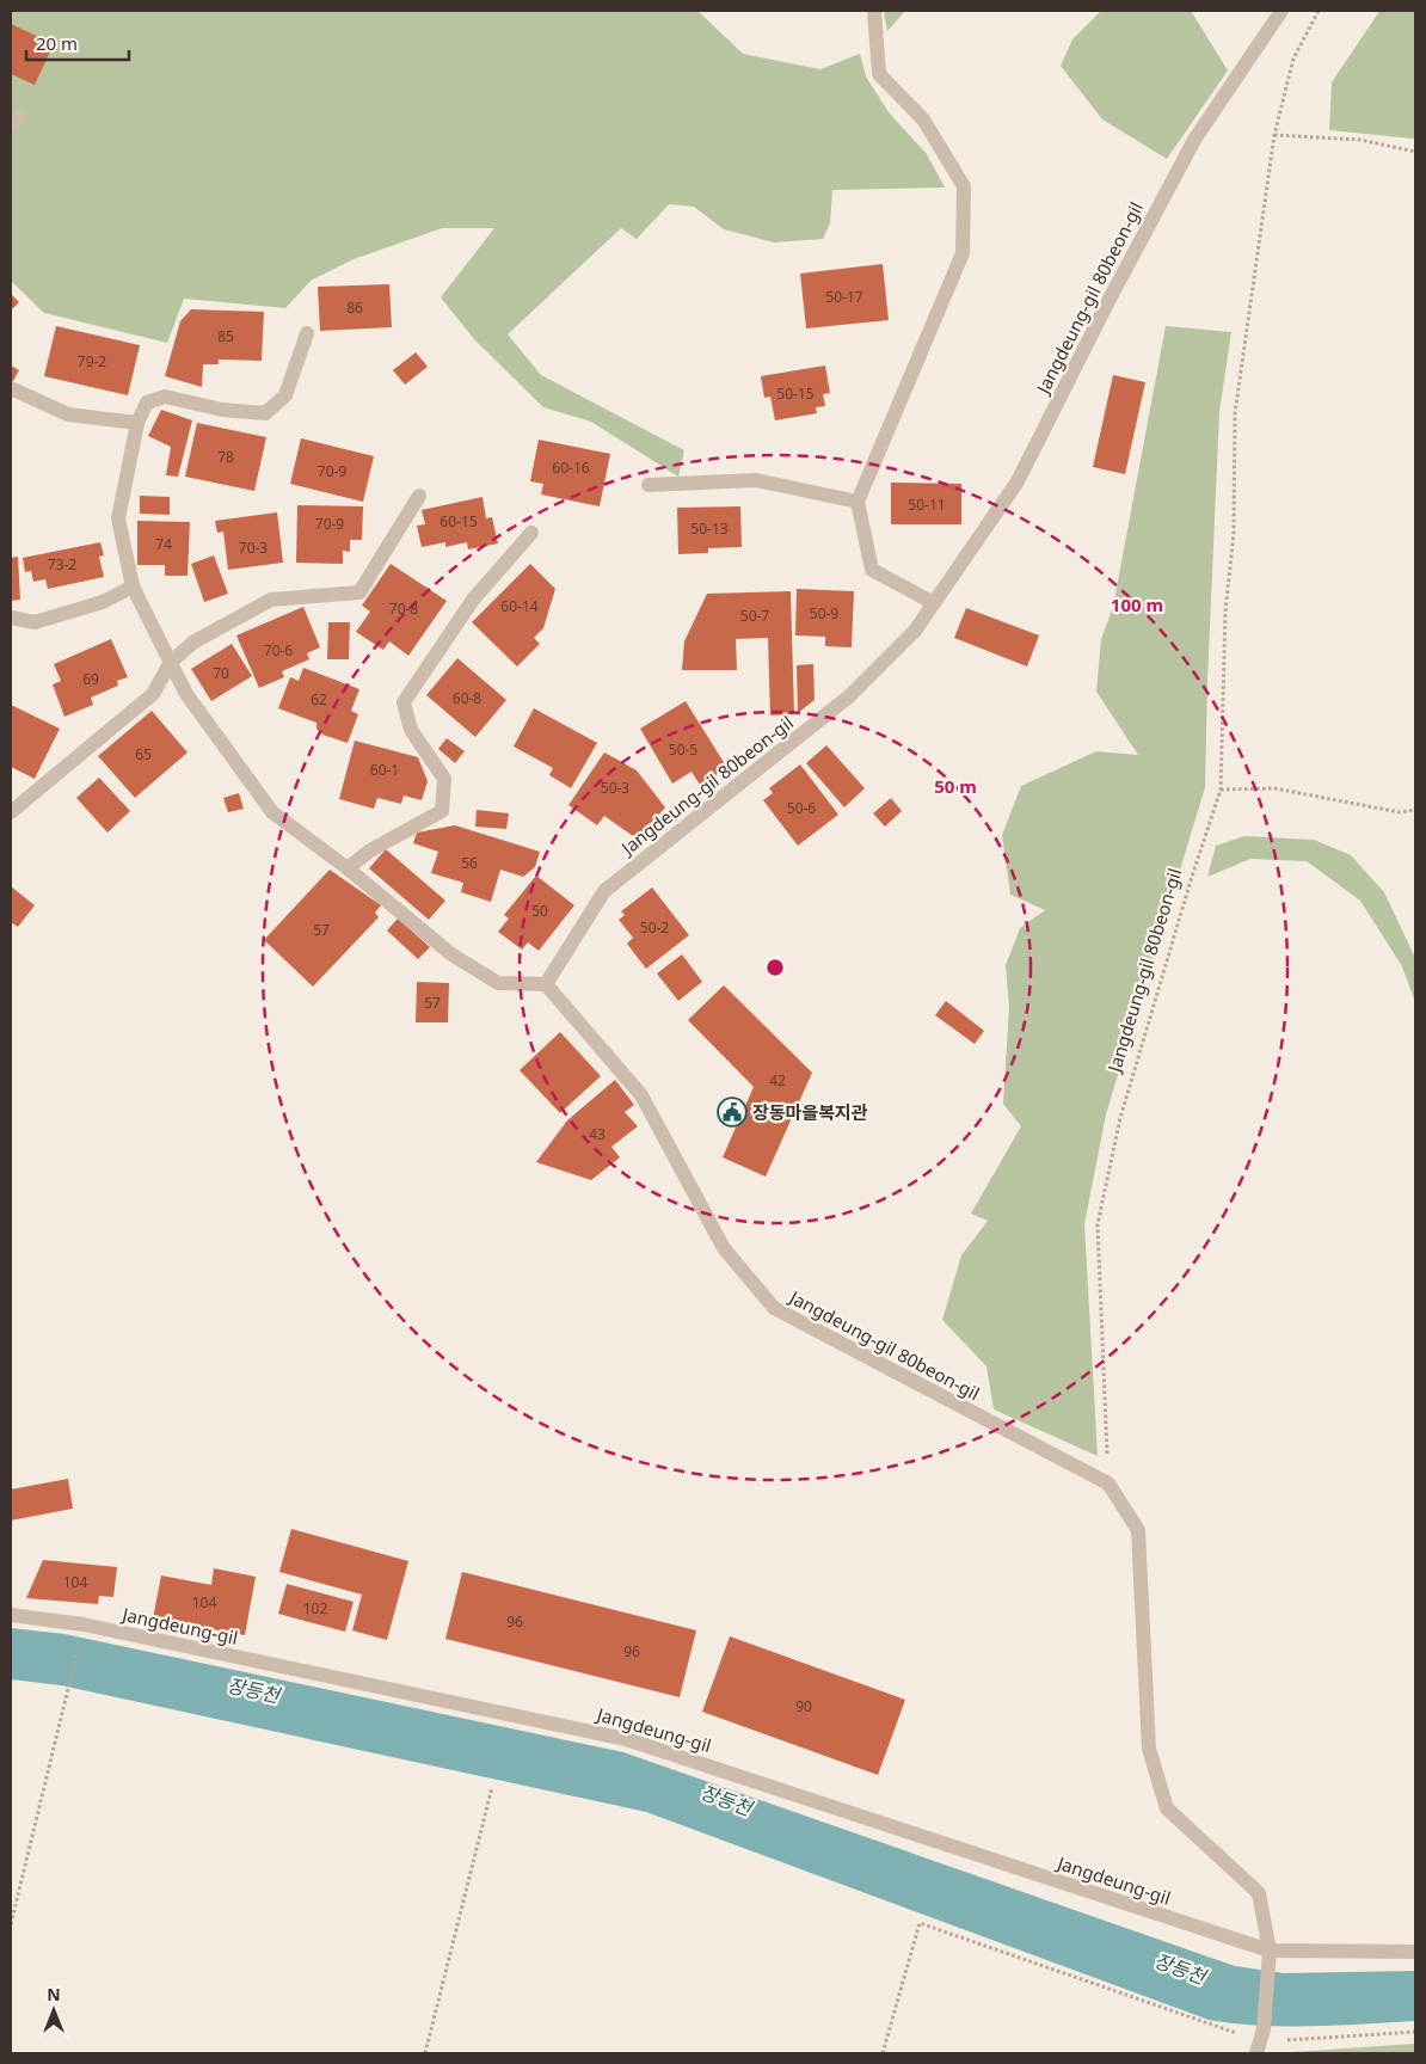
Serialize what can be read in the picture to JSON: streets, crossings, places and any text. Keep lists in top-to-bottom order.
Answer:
{
  "streets": {
    "street": ["Jangdeung-gil 80beon-gil", "Jangdeung-gil"]
  },
  "water": ["장등천"],
  "places": {
    "public building": ["장동마을복지관"]
  },
  "house_numbers": [
    "50-17",
    "86",
    "85",
    "79-2",
    "50-15",
    "78",
    "60-16",
    "70-9",
    "50-11",
    "60-15",
    "70-9",
    "50-13",
    "74",
    "70-3",
    "73-2",
    "60-14",
    "70-8",
    "50-9",
    "50-7",
    "70-6",
    "70",
    "69",
    "60-8",
    "62",
    "50-5",
    "65",
    "60-1",
    "50-3",
    "50-6",
    "56",
    "50",
    "50-2",
    "57",
    "57",
    "42",
    "43",
    "104",
    "104",
    "102",
    "96",
    "96",
    "90"
  ],
  "scale_bar": "20 m",
  "north": "top",
  "rings": ["100 m", "50 m"]
}
